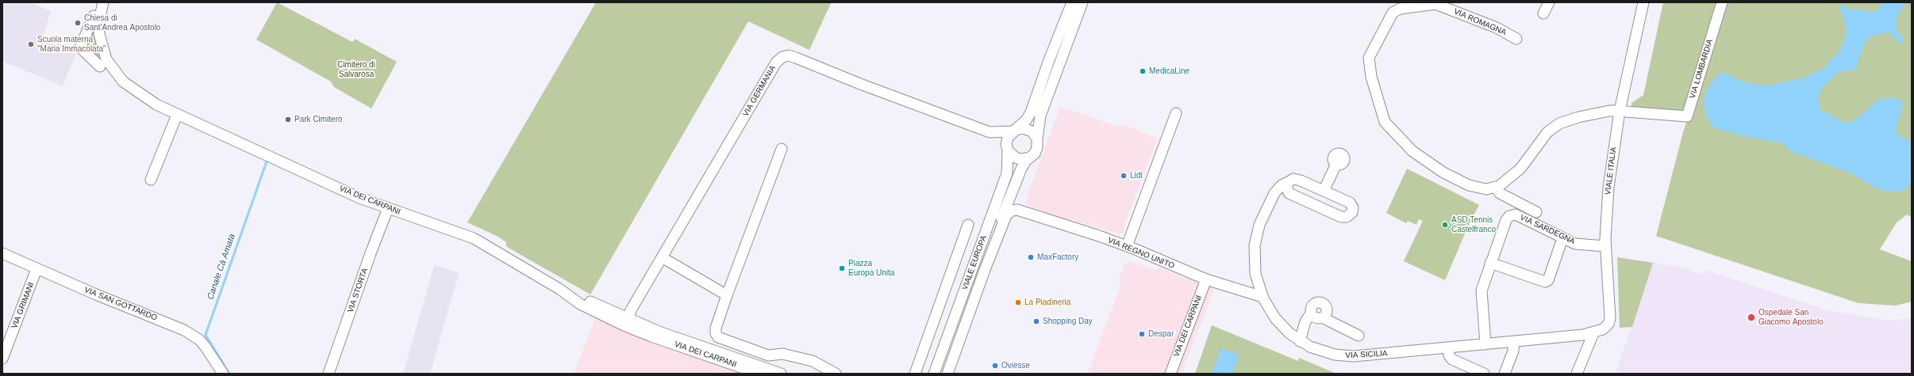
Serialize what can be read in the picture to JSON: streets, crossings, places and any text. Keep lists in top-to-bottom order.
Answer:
{
  "streets": {
    "street": [
      "VIA ROMAGNA",
      "VIA LOMBARDIA",
      "VIA GERMANIA",
      "VIALE ITALIA",
      "VIA DEI CARPANI",
      "VIA SARDEGNA",
      "VIA REGNO UNITO",
      "VIALE EUROPA",
      "VIA STORTA",
      "VIA SAN GOTTARDO",
      "VIA GRIMANI",
      "VIA SICILIA"
    ]
  },
  "crossings": [
    ["VIA ROMAGNA", "VIA LOMBARDIA"],
    ["VIA ROMAGNA", "VIALE ITALIA"],
    ["VIA GERMANIA", "VIA DEI CARPANI"],
    ["VIA GERMANIA", "VIALE EUROPA"],
    ["VIALE ITALIA", "VIA SARDEGNA"],
    ["VIALE ITALIA", "VIA SICILIA"],
    ["VIA DEI CARPANI", "VIA REGNO UNITO"],
    ["VIA DEI CARPANI", "VIA STORTA"],
    ["VIA SARDEGNA", "VIA SICILIA"],
    ["VIA REGNO UNITO", "VIA SICILIA"],
    ["VIA SAN GOTTARDO", "VIA GRIMANI"]
  ],
  "water": ["Canale Cà Amata"],
  "parks": ["Cimitero di Salvarosa"],
  "places": [
    "Chiesa di Sant'Andrea Apostolo",
    "Scuola materna \"Maria Immacolata\"",
    "MedicaLine",
    "Park Cimitero",
    "Lidl",
    "ASD Tennis Castelfranco",
    "MaxFactory",
    "Piazza Europa Unita",
    "La Piadineria",
    "Ospedale San Giacomo Apostolo",
    "Shopping Day",
    "Despar",
    "Oviesse"
  ]
}
